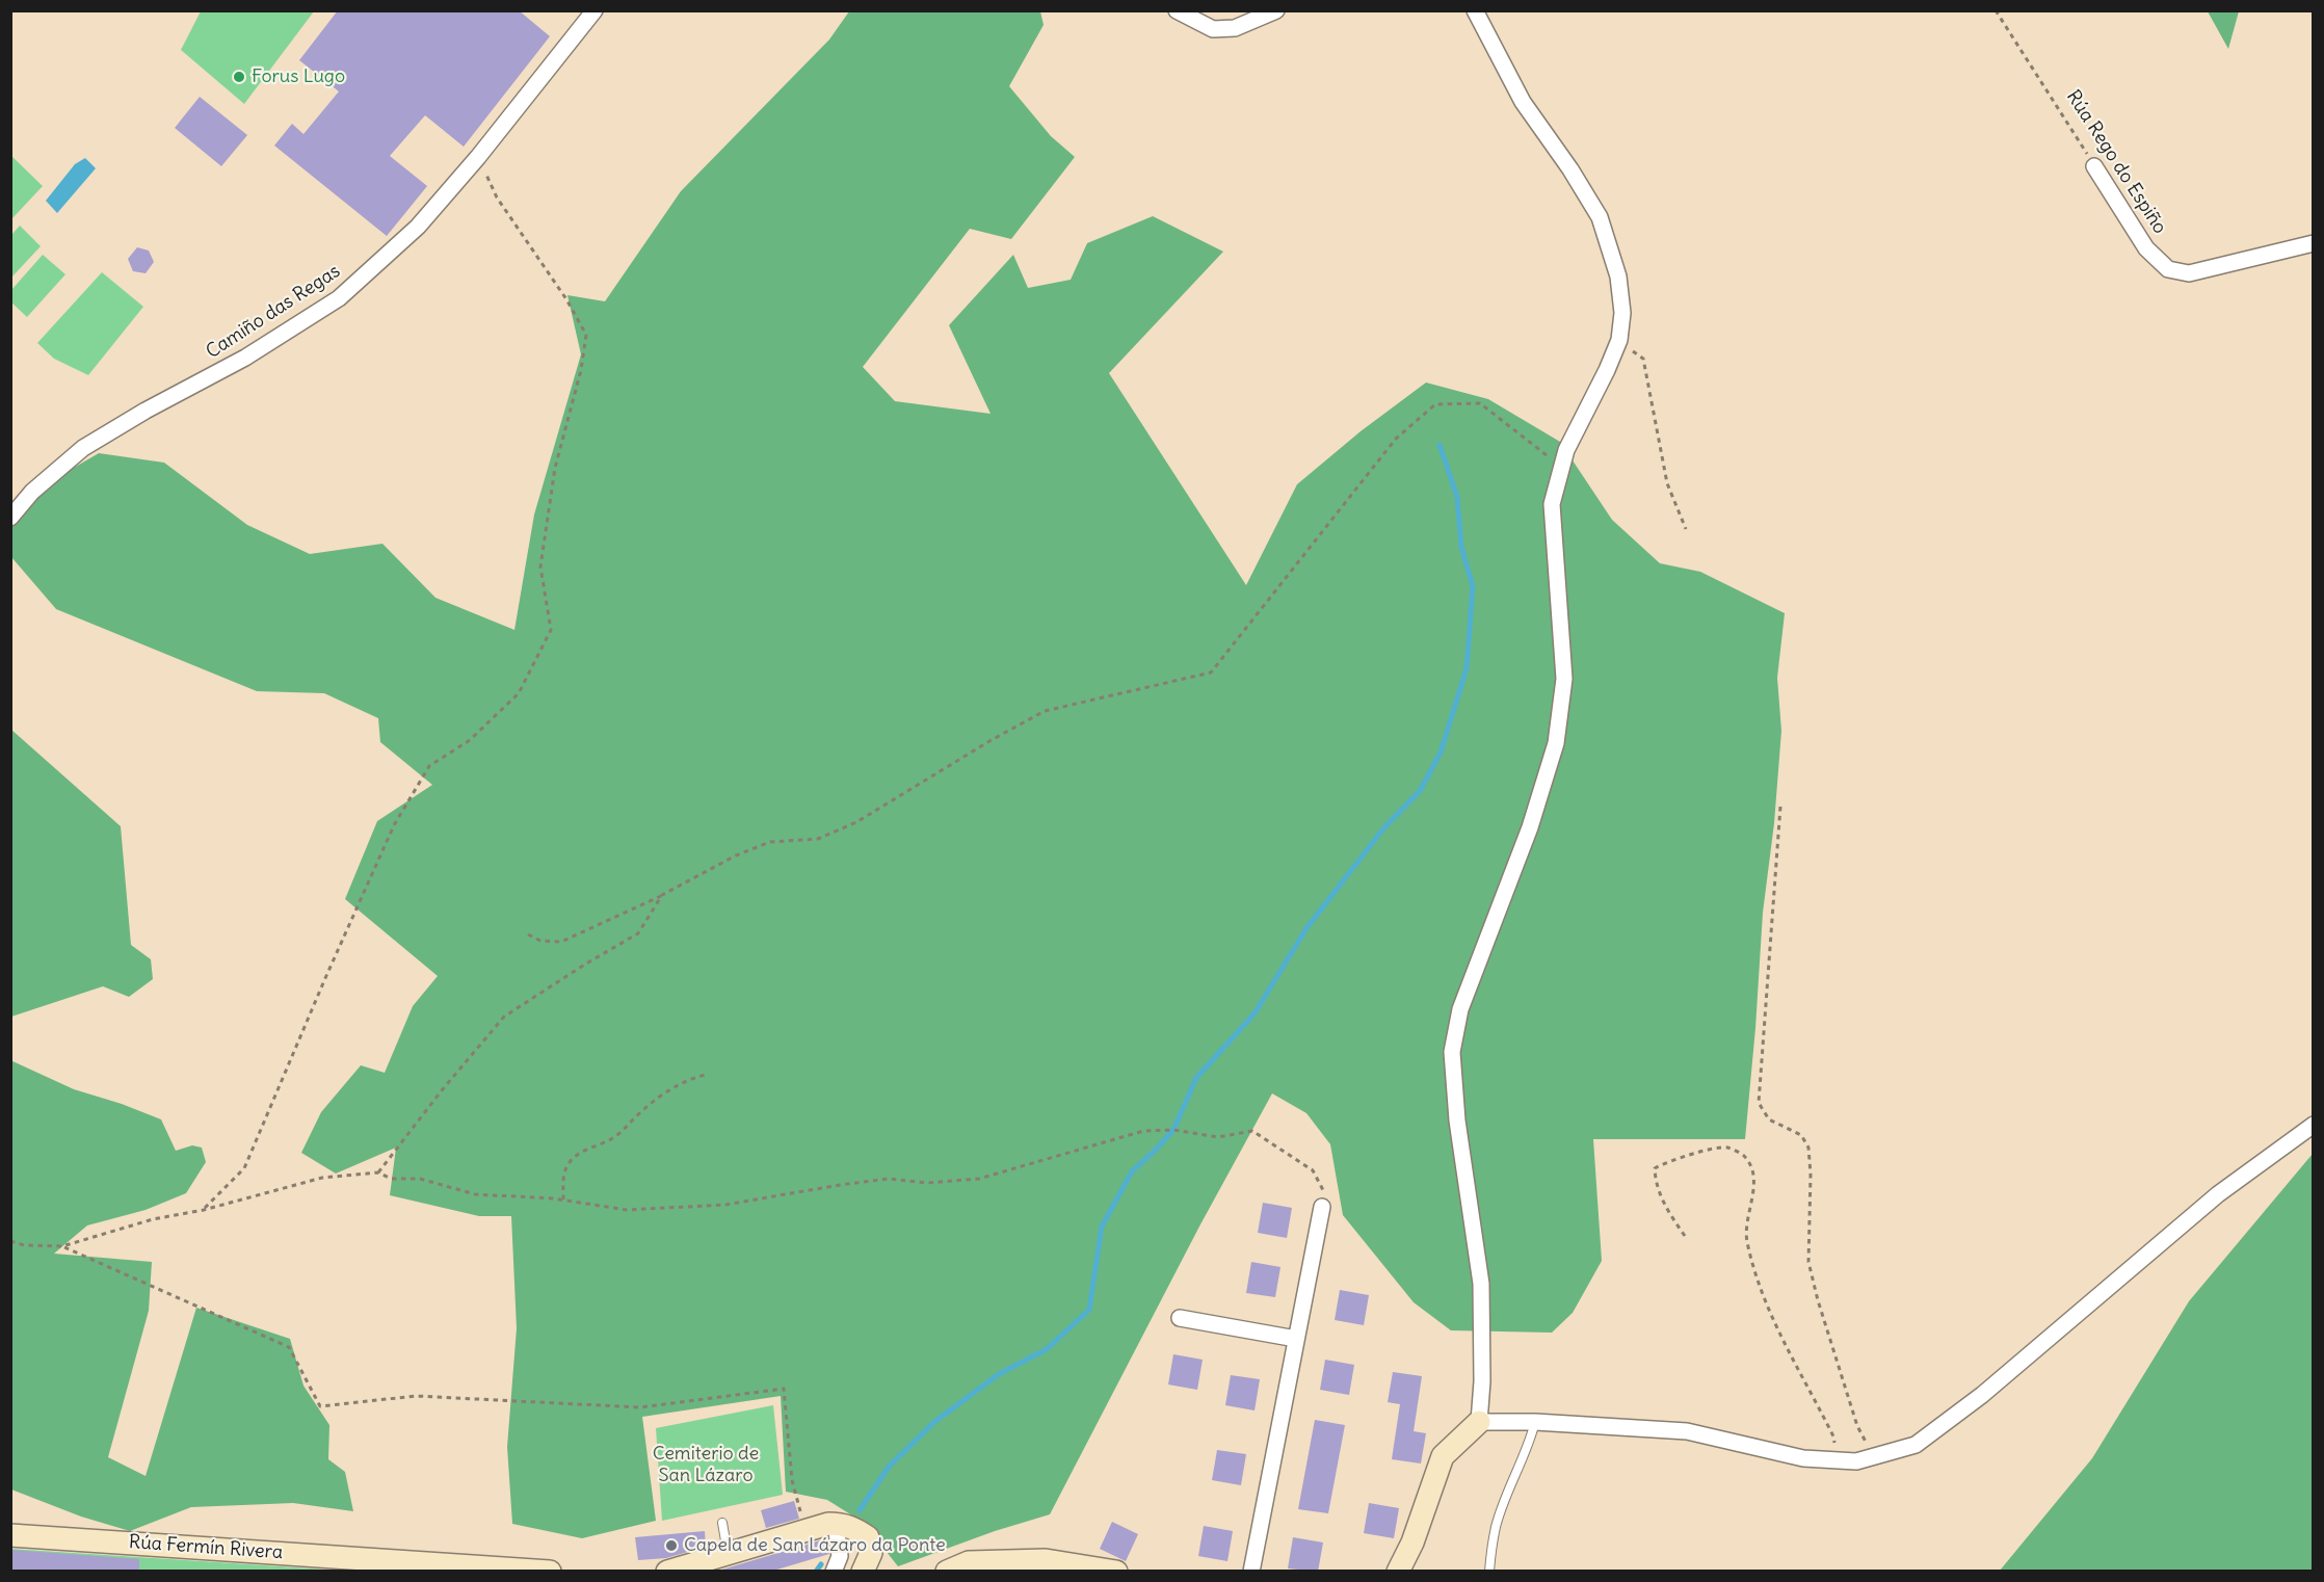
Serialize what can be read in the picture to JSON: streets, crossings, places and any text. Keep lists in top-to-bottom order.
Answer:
{
  "streets": {
    "street": ["Rúa Rego do Espiño", "Camiño das Regas", "Rúa Fermín Rivera"]
  },
  "parks": ["Cemiterio de San Lázaro"],
  "places": ["Forus Lugo", "Capela de San Lázaro da Ponte"]
}
